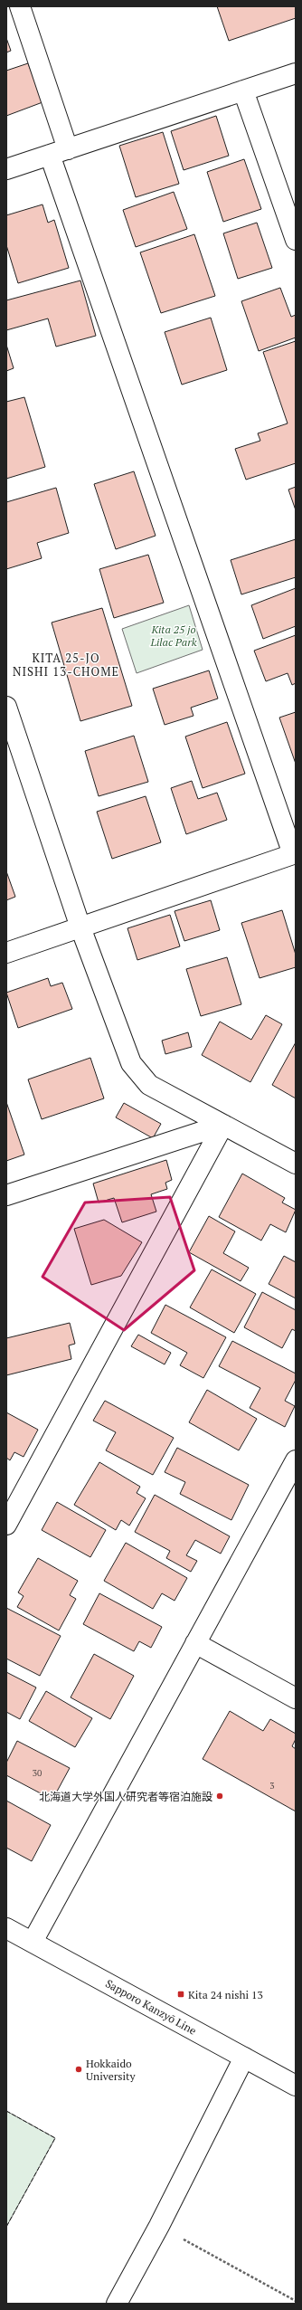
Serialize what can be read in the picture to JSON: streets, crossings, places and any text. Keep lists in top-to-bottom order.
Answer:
{
  "streets": {
    "street": ["Sapporo Kanzyō Line"]
  },
  "districts": ["KITA 25-JO NISHI 13-CHOME"],
  "parks": ["Kita 25 jo Lilac Park"],
  "places": {
    "other": ["北海道大学外国人研究者等宿泊施設", "Hokkaido University"],
    "transit": ["Kita 24 nishi 13"]
  },
  "house_numbers": ["30", "3"]
}
